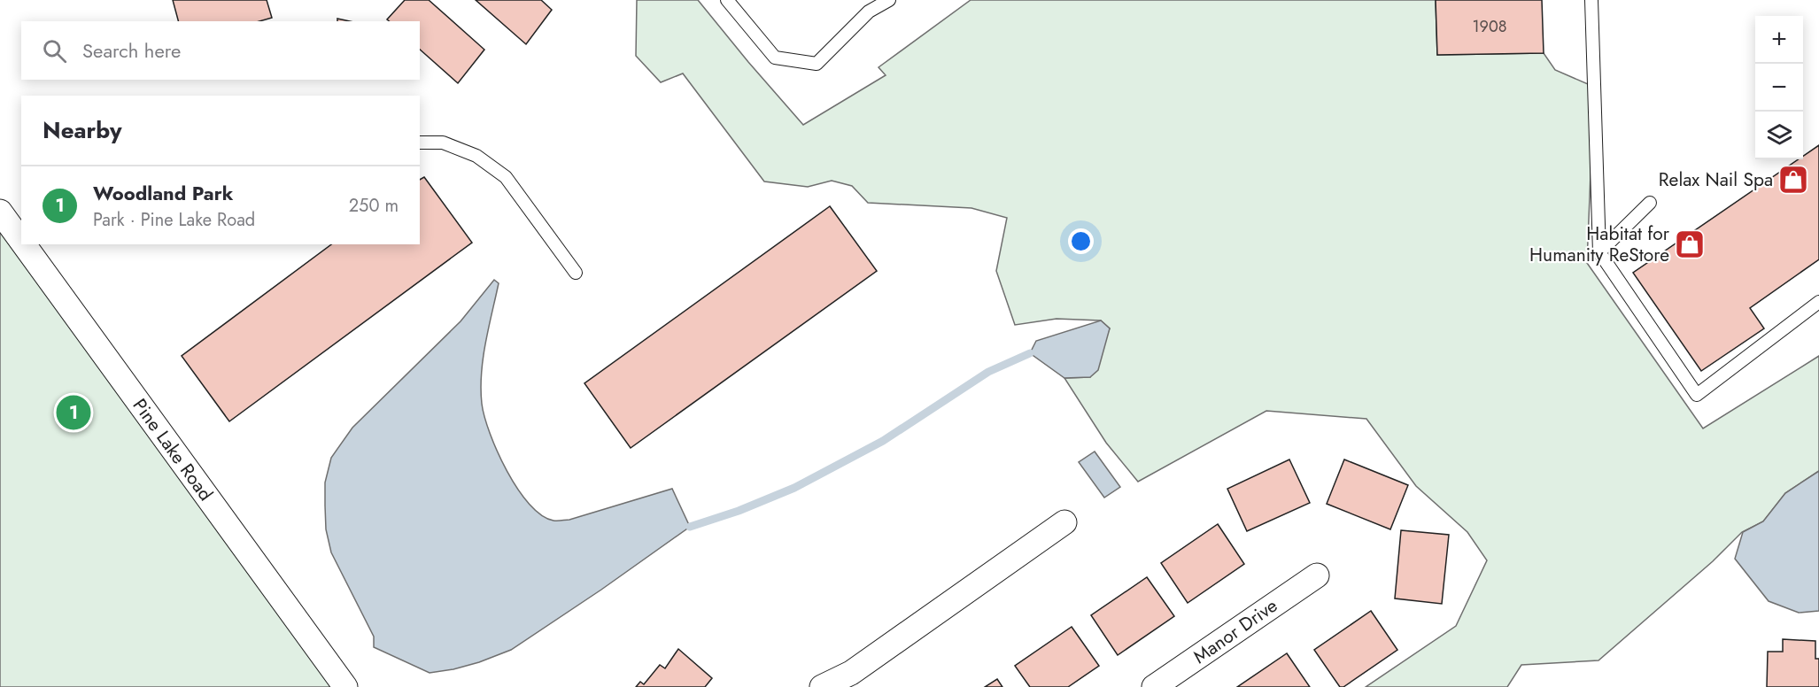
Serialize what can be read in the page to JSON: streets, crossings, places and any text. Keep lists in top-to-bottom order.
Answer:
{
  "streets": {
    "street": ["Pine Lake Road", "Manor Drive"]
  },
  "places": {
    "shop": ["Relax Nail Spa", "Habitat for Humanity ReStore"]
  },
  "house_numbers": ["1908"],
  "page": {
    "map_buttons": ["+", "−"],
    "search": "Search here",
    "heading": "Nearby",
    "list": [
      {
        "mark": "1",
        "name": "Woodland Park",
        "note": "Park · Pine Lake Road",
        "value": "250 m"
      }
    ],
    "pins": "1"
  }
}
